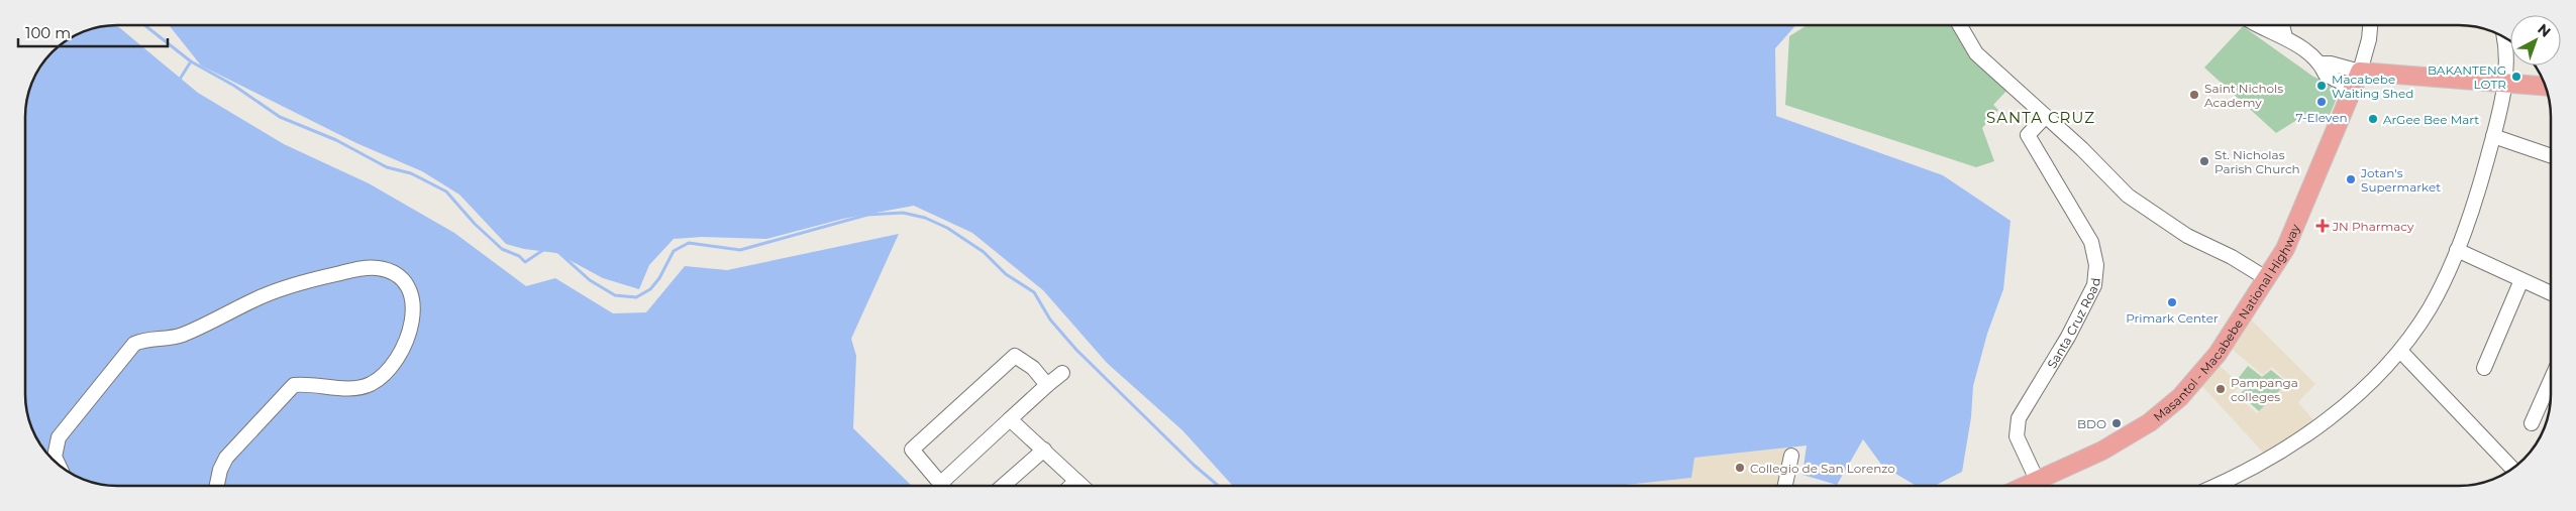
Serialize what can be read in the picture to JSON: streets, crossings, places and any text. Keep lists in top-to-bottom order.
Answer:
{
  "streets": {
    "main road": ["Masantol - Macabebe National Highway"],
    "street": ["Santa Cruz Road"]
  },
  "districts": ["SANTA CRUZ"],
  "places": {
    "other": [
      "BAKANTENG LOTR",
      "Macabebe Waiting Shed",
      "Saint Nichols Academy",
      "7-Eleven",
      "ArGee Bee Mart",
      "St. Nicholas Parish Church",
      "Jotan's Supermarket",
      "Primark Center",
      "Pampanga colleges",
      "BDO",
      "Collegio de San Lorenzo"
    ],
    "health": ["JN Pharmacy"]
  },
  "scale_bar": "100 m",
  "north": "top right"
}
